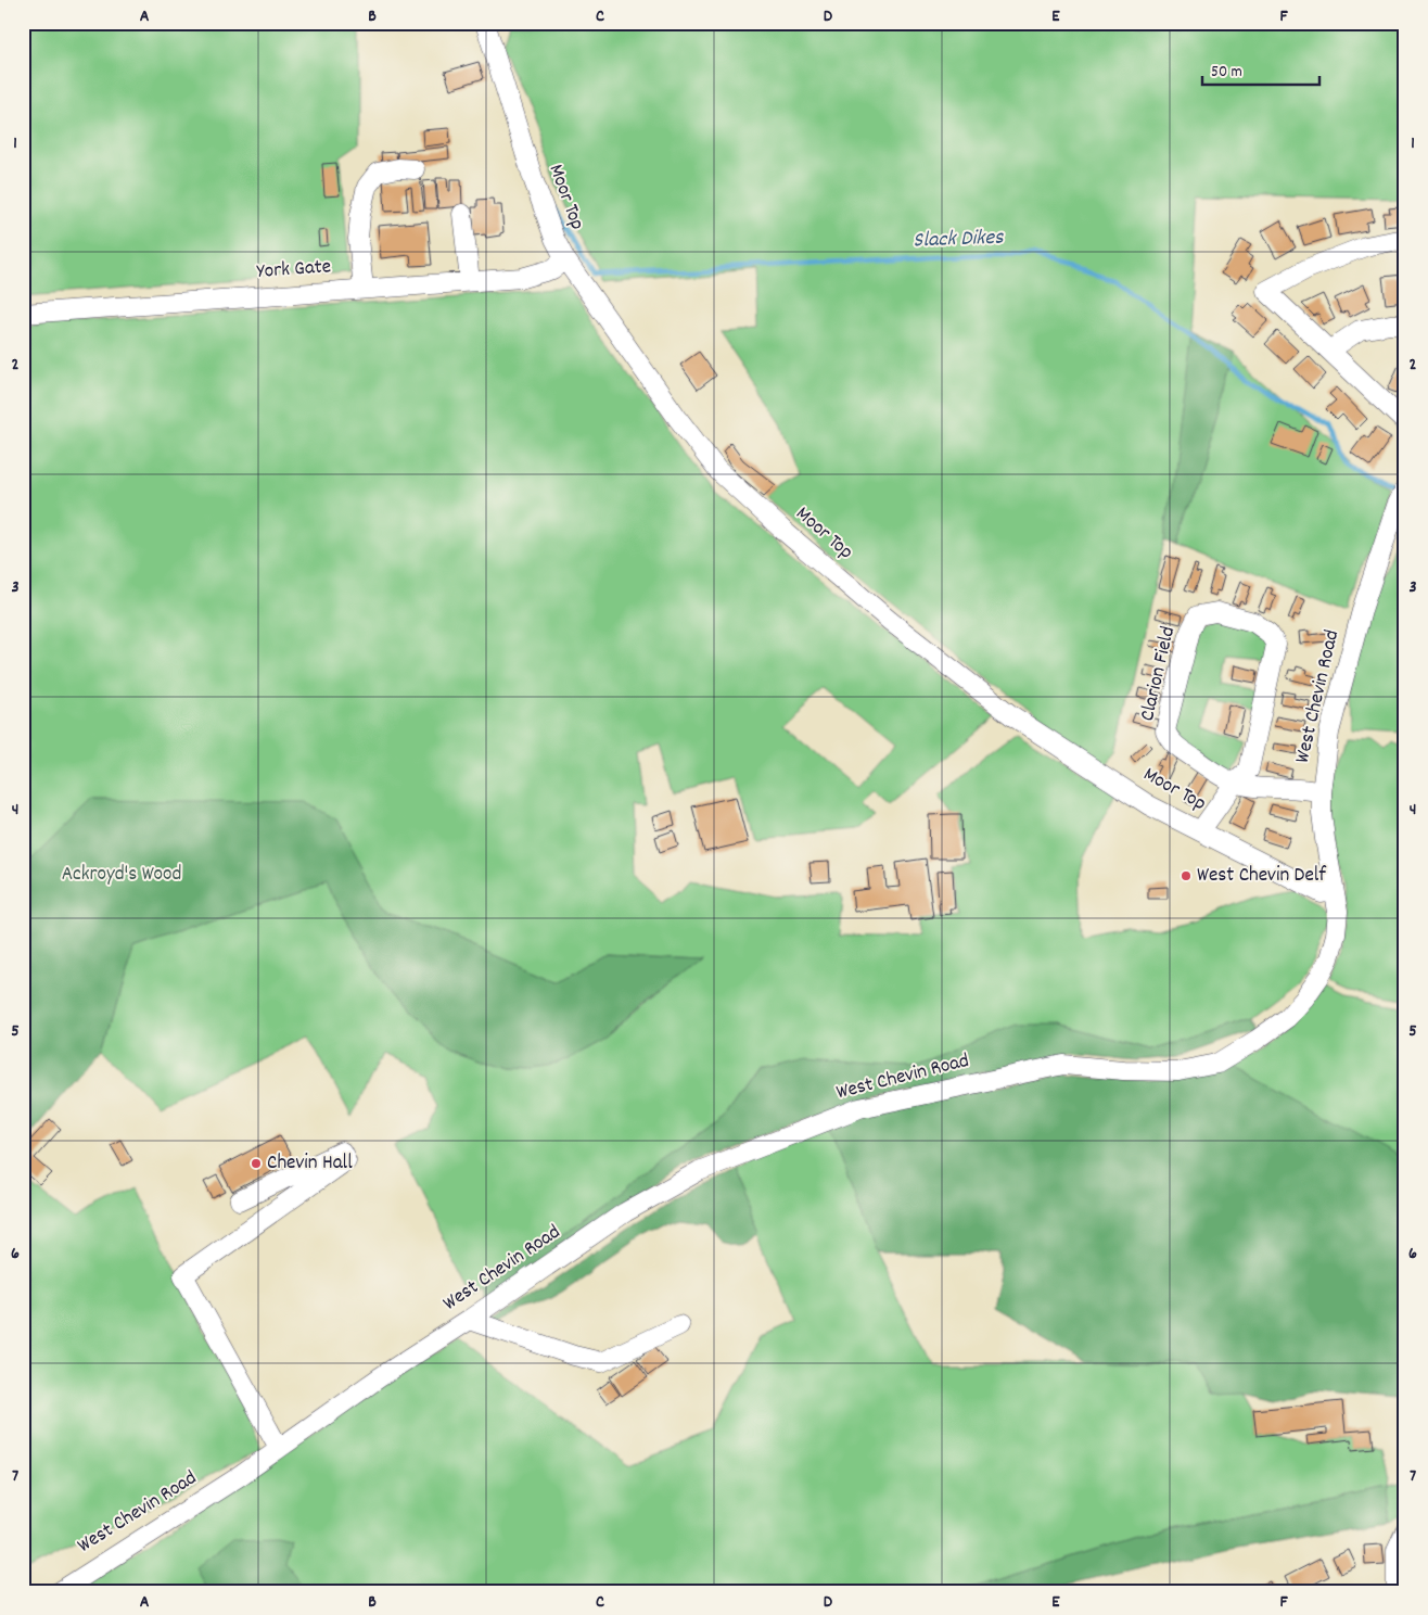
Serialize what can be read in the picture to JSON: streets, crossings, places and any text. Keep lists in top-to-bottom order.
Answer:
{
  "streets": {
    "street": [
      "Moor Top",
      "York Gate",
      "Clarion Field",
      "West Chevin Road"
    ]
  },
  "crossings": [
    ["Moor Top", "York Gate"],
    ["Moor Top", "West Chevin Road"],
    ["Clarion Field", "West Chevin Road"]
  ],
  "water": ["Slack Dikes"],
  "parks": ["Ackroyd's Wood"],
  "places": ["West Chevin Delf", "Chevin Hall"],
  "scale_bar": "50 m",
  "grid": {
    "columns": [
      "A",
      "B",
      "C",
      "D",
      "E",
      "F"
    ],
    "rows": [
      "1",
      "2",
      "3",
      "4",
      "5",
      "6",
      "7"
    ]
  }
}
